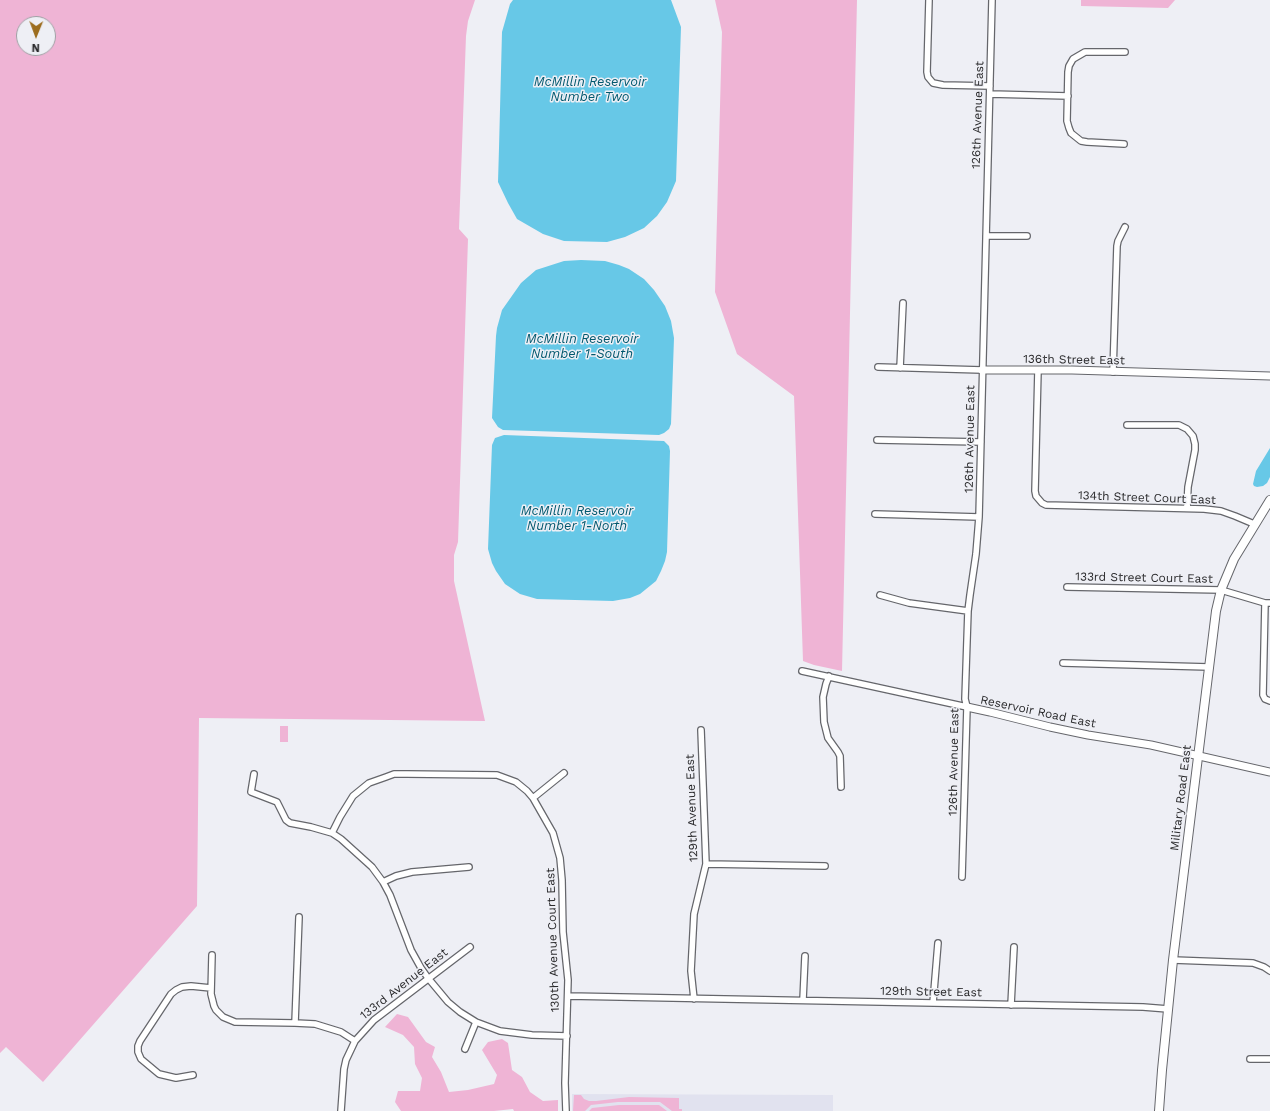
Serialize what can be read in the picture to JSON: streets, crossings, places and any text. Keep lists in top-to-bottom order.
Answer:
{
  "streets": {
    "main road": ["Military Road East"],
    "street": [
      "126th Avenue East",
      "136th Street East",
      "134th Street Court East",
      "133rd Street Court East",
      "Reservoir Road East",
      "129th Avenue East",
      "130th Avenue Court East",
      "133rd Avenue East",
      "129th Street East"
    ]
  },
  "crossings": [
    ["126th Avenue East", "136th Street East"],
    ["126th Avenue East", "Reservoir Road East"],
    ["136th Street East", "134th Street Court East"],
    ["134th Street Court East", "Military Road East"],
    ["133rd Street Court East", "Military Road East"],
    ["Reservoir Road East", "Military Road East"],
    ["Military Road East", "129th Street East"],
    ["129th Avenue East", "129th Street East"]
  ],
  "water": ["McMillin Reservoir Number Two", "McMillin Reservoir Number 1-South", "McMillin Reservoir Number 1-North"],
  "north": "bottom"
}
